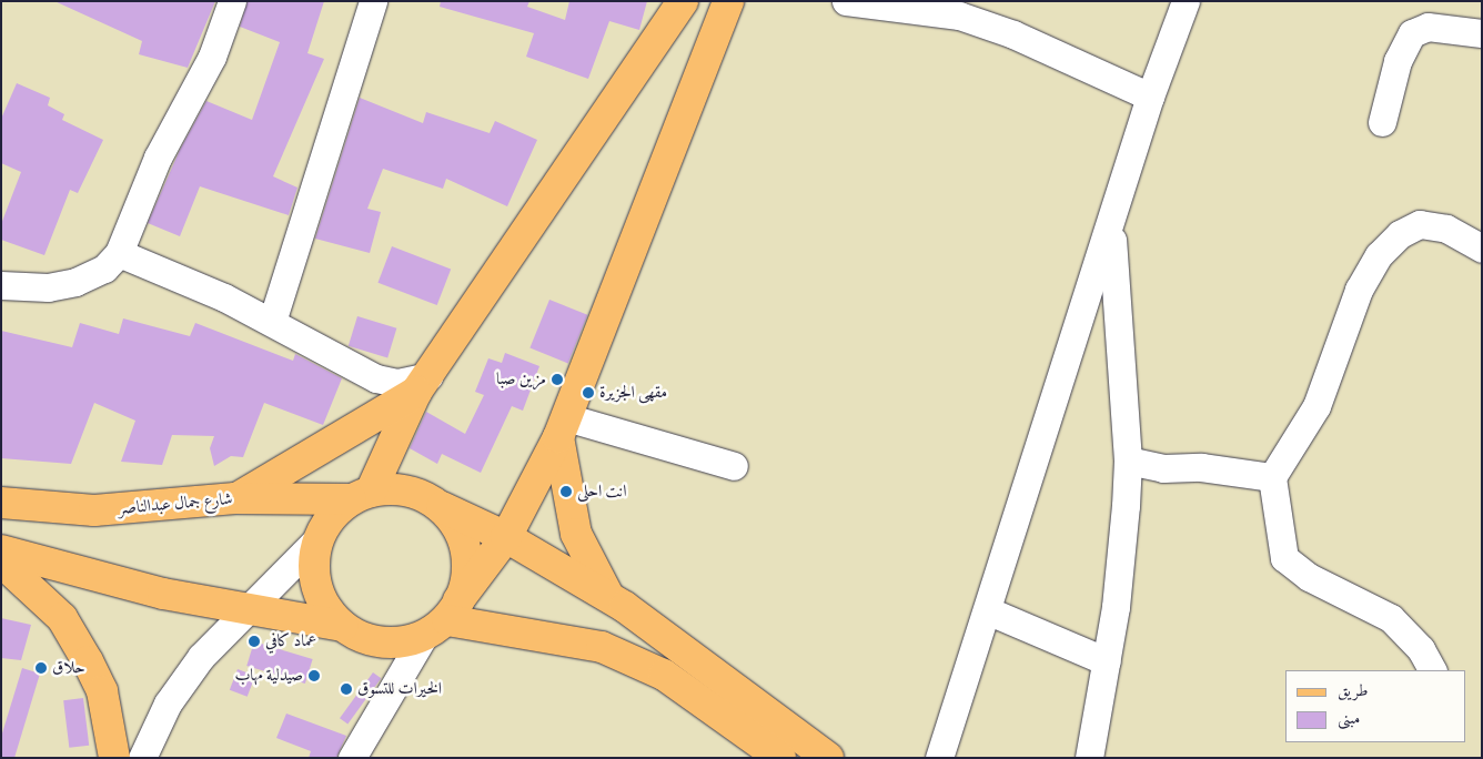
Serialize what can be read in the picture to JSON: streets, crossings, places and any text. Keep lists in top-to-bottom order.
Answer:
{
  "streets": {
    "main road": ["شارع جمال عبدالناصر"]
  },
  "places": [
    "مزين صبا",
    "مقهى الجزيرة",
    "انت احلى",
    "عماد كافي",
    "حلاق",
    "صيدلية مهاب",
    "الخيرات للتسوق"
  ],
  "legend": ["طريق", "مبنى"]
}
